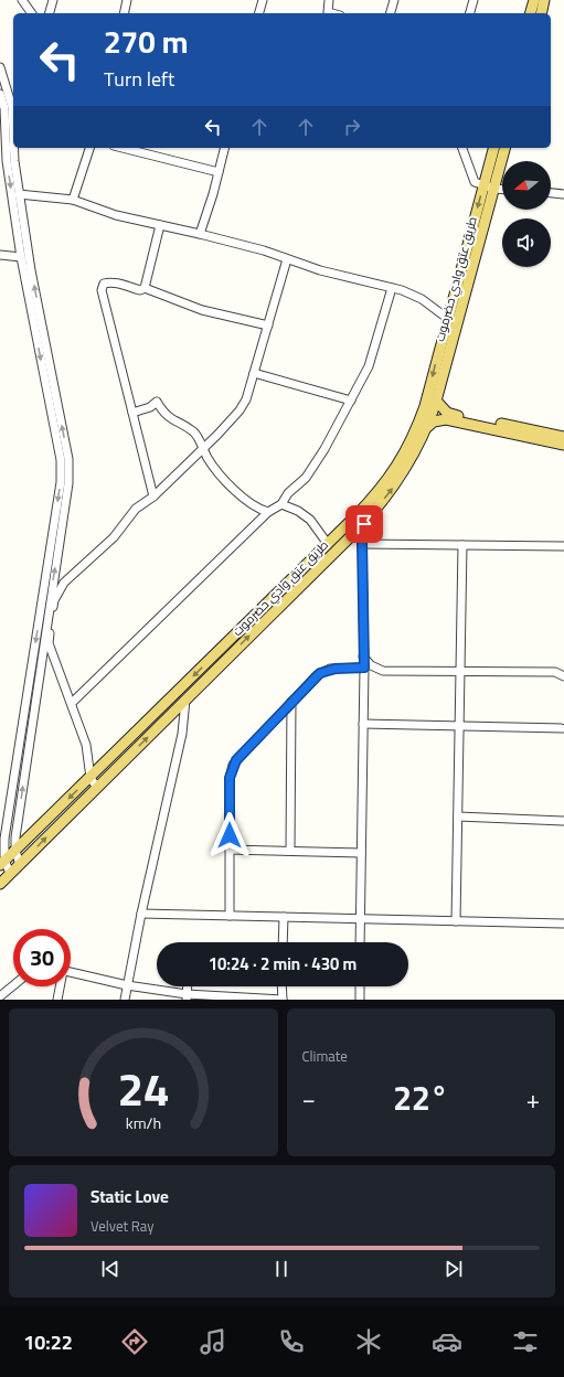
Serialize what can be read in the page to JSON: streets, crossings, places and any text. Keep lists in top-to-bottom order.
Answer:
{
  "streets": {
    "main road": ["طريق عتق وادي حضرموت"]
  },
  "north": "left",
  "page": {
    "turn": ["270 m", "Turn left"],
    "limit": "30",
    "trip": "10:24 · 2 min · 430 m",
    "tile": "Climate",
    "heat": ["−", "22°", "+"],
    "song": ["Static Love", "Velvet Ray"],
    "tabs": "10:22",
    "gauge": ["24", "km/h"]
  }
}
